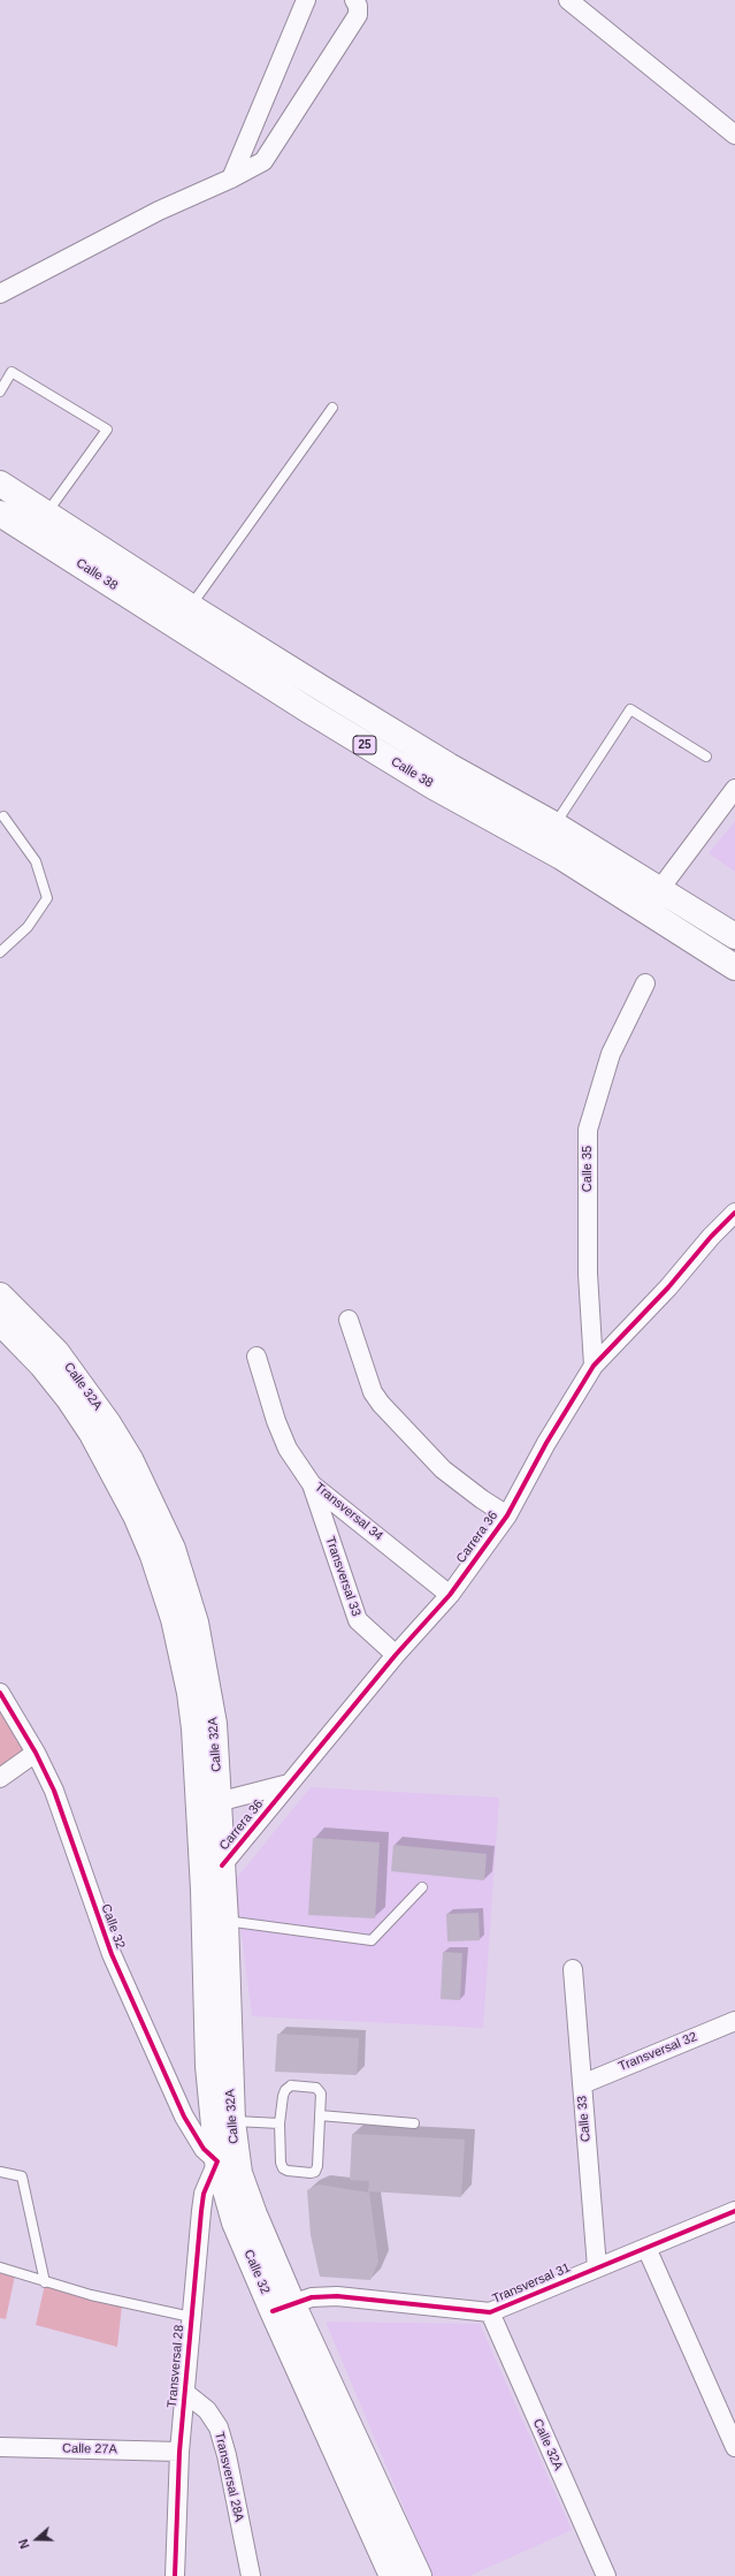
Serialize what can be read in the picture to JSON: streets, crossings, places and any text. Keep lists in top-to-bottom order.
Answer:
{
  "streets": {
    "main road": [
      "Calle 38",
      "25",
      "Calle 32A",
      "Calle 32"
    ],
    "street": [
      "Calle 35",
      "Transversal 34",
      "Carrera 36",
      "Transversal 33",
      "Transversal 32",
      "Calle 33",
      "Transversal 31",
      "Transversal 28",
      "Calle 27A",
      "Transversal 28A"
    ]
  },
  "crossings": [
    ["Calle 35", "Carrera 36"],
    ["Calle 32A", "Carrera 36"],
    ["Calle 32A", "Calle 32"],
    ["Calle 32A", "Transversal 31"],
    ["Calle 32A", "Transversal 28"],
    ["Transversal 34", "Carrera 36"],
    ["Transversal 34", "Transversal 33"],
    ["Carrera 36", "Transversal 33"],
    ["Calle 32", "Transversal 31"],
    ["Calle 32", "Transversal 28"],
    ["Transversal 32", "Calle 33"],
    ["Calle 33", "Transversal 31"],
    ["Transversal 28", "Calle 27A"],
    ["Transversal 28", "Transversal 28A"]
  ],
  "north": "left"
}
